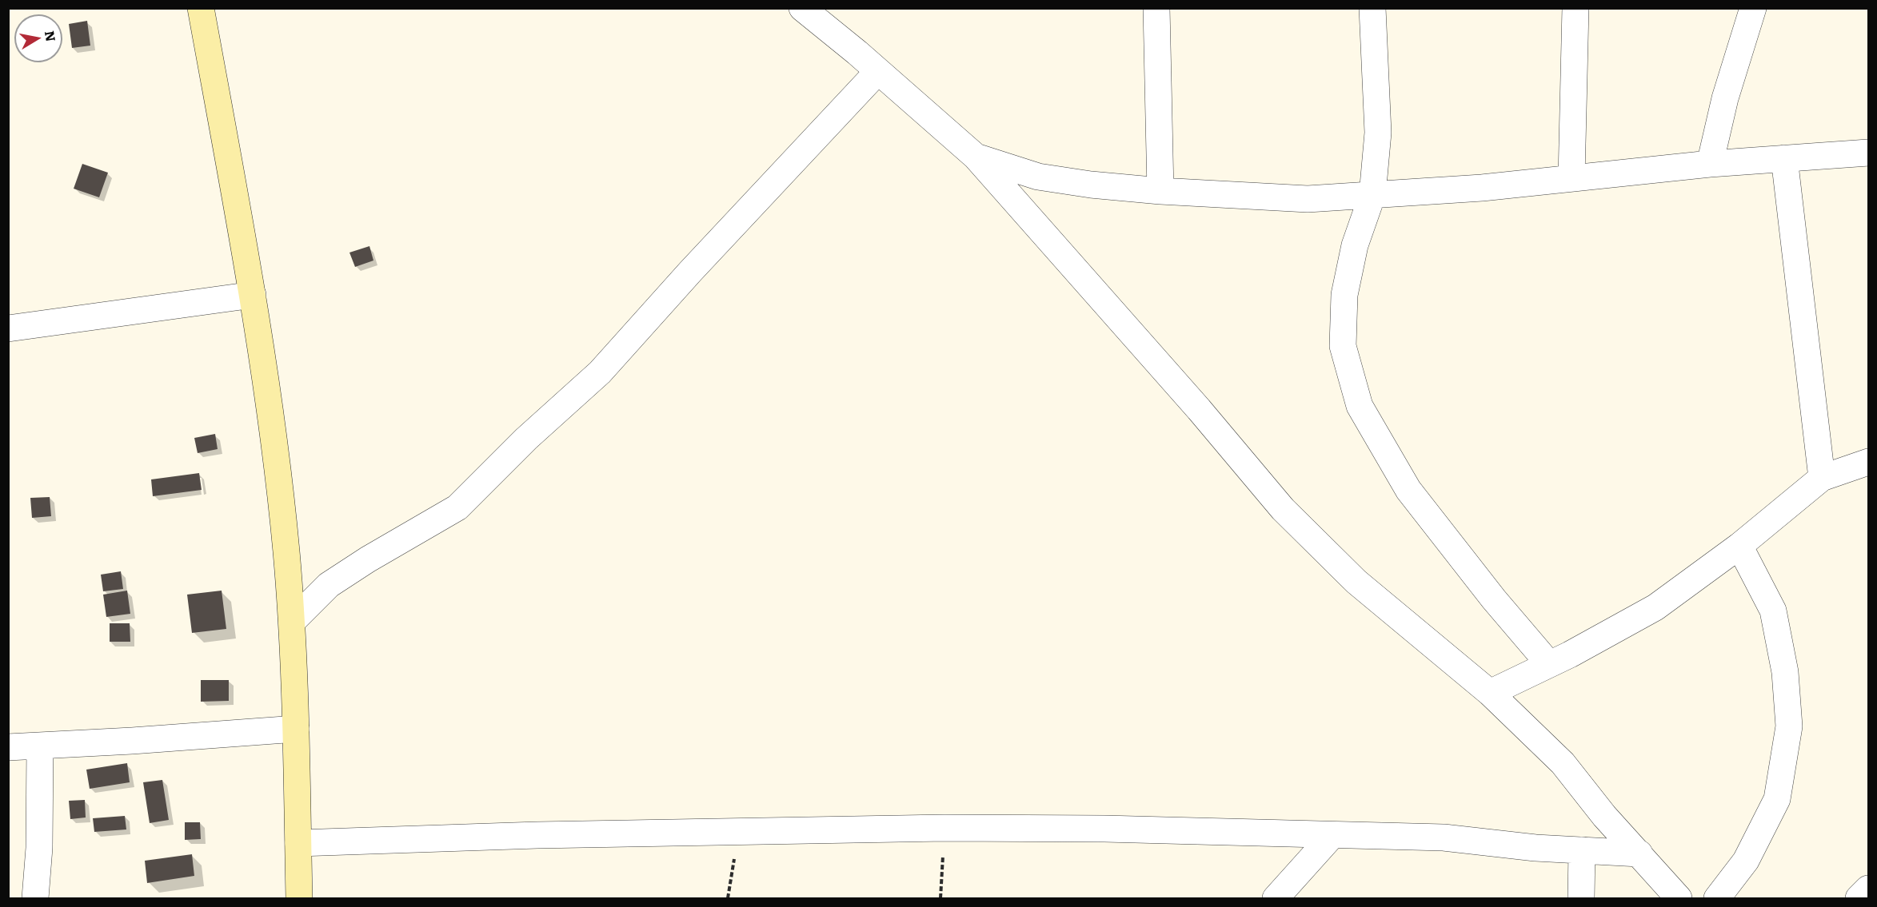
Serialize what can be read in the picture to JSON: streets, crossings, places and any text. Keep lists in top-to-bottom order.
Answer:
{
  "north": "right"
}
